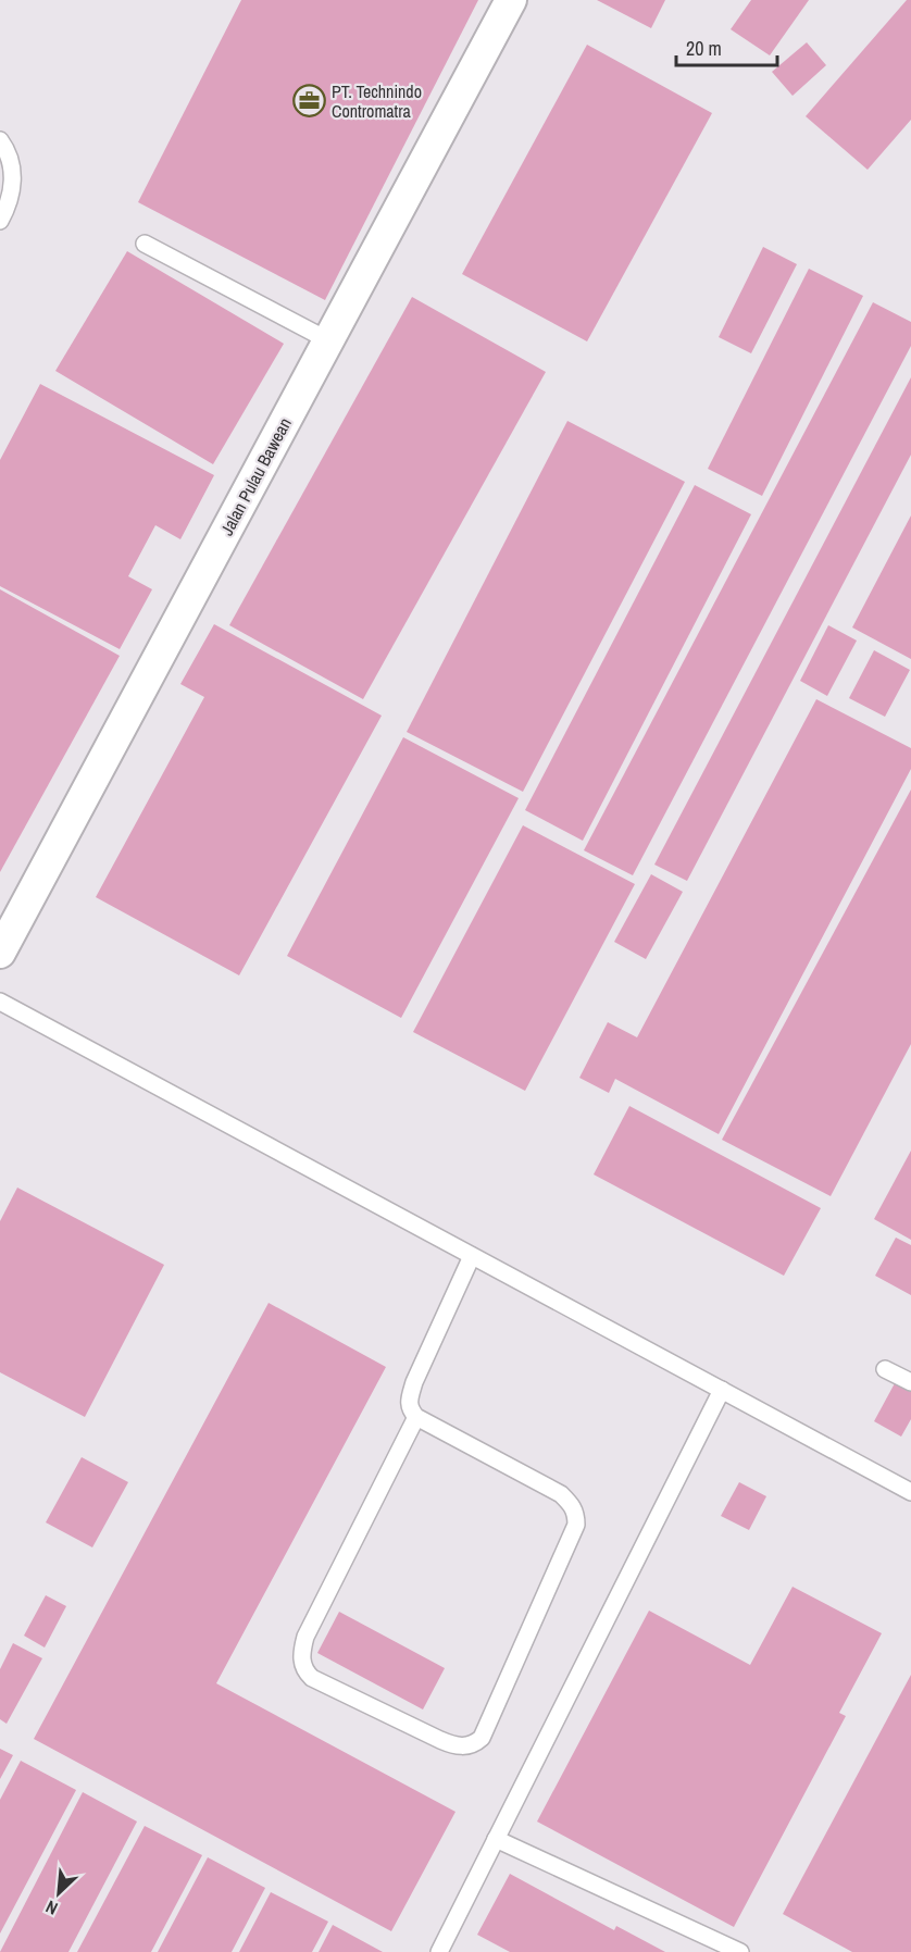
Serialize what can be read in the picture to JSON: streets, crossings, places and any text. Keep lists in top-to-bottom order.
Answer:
{
  "streets": {
    "street": ["Jalan Pulau Bawean"]
  },
  "places": {
    "office": ["PT. Technindo Contromatra"]
  },
  "scale_bar": "20 m",
  "north": "bottom left"
}
